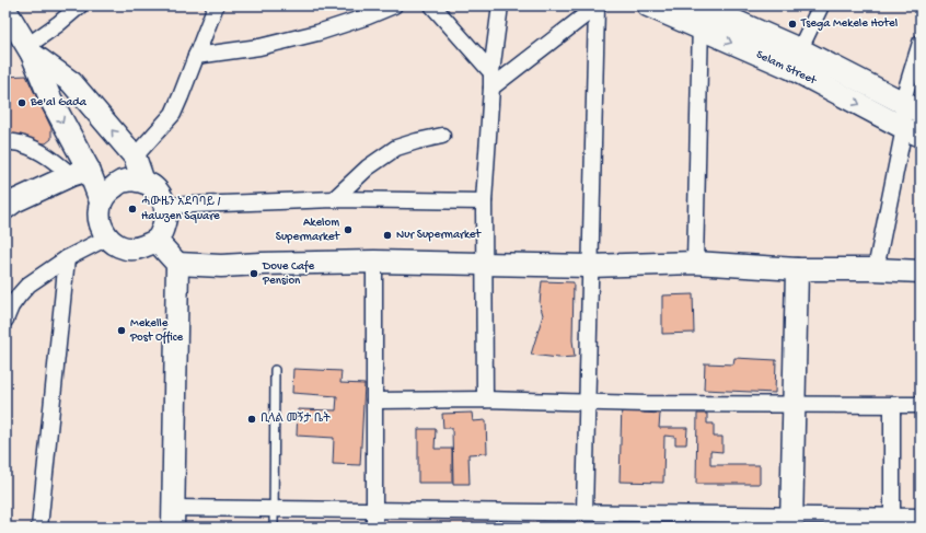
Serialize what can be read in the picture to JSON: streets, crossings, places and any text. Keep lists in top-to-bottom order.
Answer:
{
  "streets": {
    "street": ["Selam Street"]
  },
  "places": [
    "Tsega Mekele Hotel",
    "Be'al Gada",
    "ሓውዜን አደባባይ / Hawzen Square",
    "Akelom Supermarket",
    "Nur Supermarket",
    "Dove Cafe Pension",
    "Mekelle Post Office",
    "ቢላል መኝታ ቤት"
  ]
}
